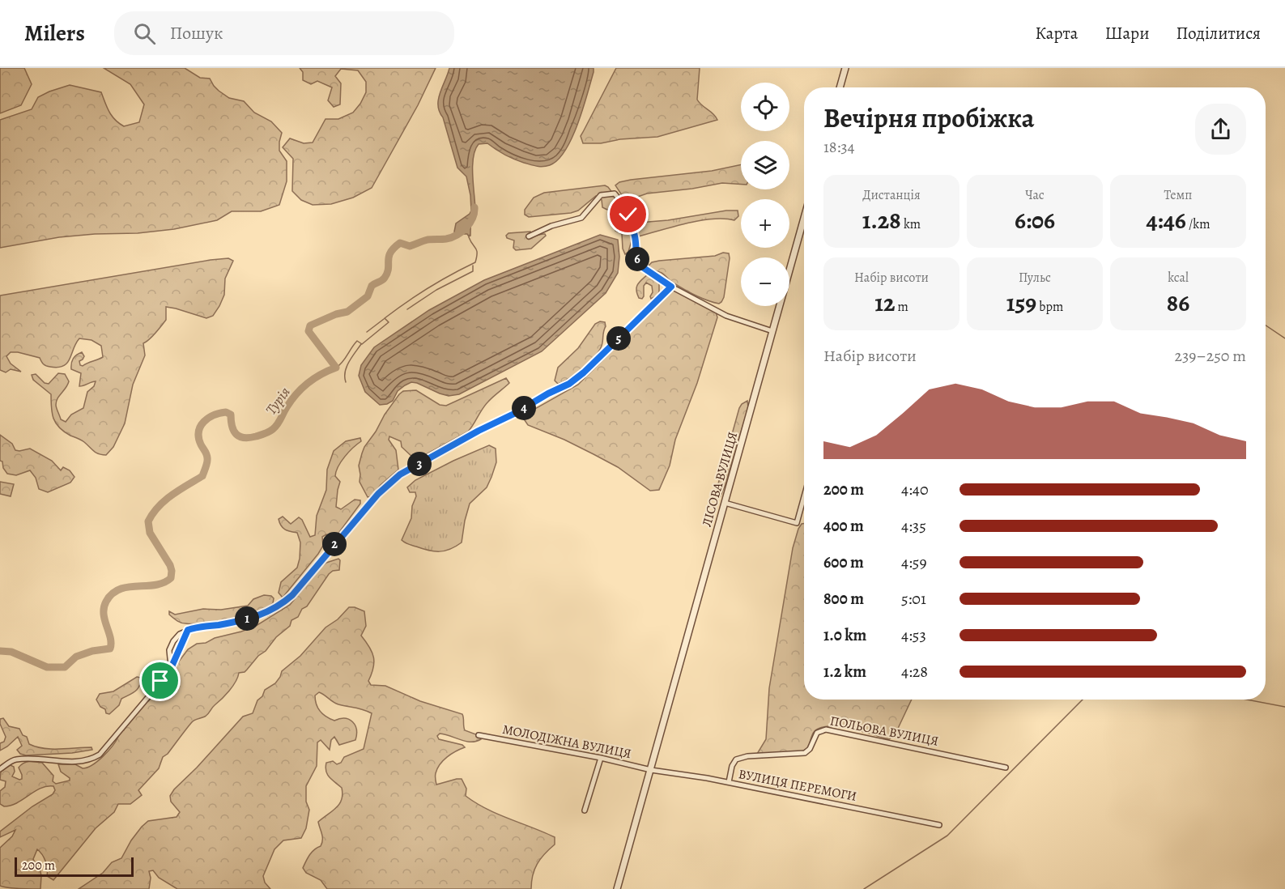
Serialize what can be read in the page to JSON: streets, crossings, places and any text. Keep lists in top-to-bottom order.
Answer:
{
  "streets": {
    "street": [
      "ЛІСОВА ВУЛИЦЯ",
      "ПОЛЬОВА ВУЛИЦЯ",
      "МОЛОДІЖНА ВУЛИЦЯ",
      "ВУЛИЦЯ ПЕРЕМОГИ"
    ]
  },
  "crossings": [
    ["ЛІСОВА ВУЛИЦЯ", "МОЛОДІЖНА ВУЛИЦЯ"],
    ["ЛІСОВА ВУЛИЦЯ", "ВУЛИЦЯ ПЕРЕМОГИ"],
    ["ПОЛЬОВА ВУЛИЦЯ", "ВУЛИЦЯ ПЕРЕМОГИ"],
    ["МОЛОДІЖНА ВУЛИЦЯ", "ВУЛИЦЯ ПЕРЕМОГИ"]
  ],
  "water": ["Турія"],
  "scale_bar": "200 m",
  "page": {
    "header": "Milers",
    "search": "Пошук",
    "nav": ["Карта", "Шари", "Поділитися"],
    "map_buttons": ["+", "−"],
    "heading": ["Вечірня пробіжка", "18:34"],
    "stats": [
      ["Дистанція", "1.28 km"],
      ["Час", "6:06"],
      ["Темп", "4:46 /km"],
      ["Набір висоти", "12 m"],
      ["Пульс", "159 bpm"],
      ["kcal", "86"]
    ],
    "pins": [
      "6",
      "5",
      "4",
      "3",
      "2",
      "1"
    ],
    "chart": ["Набір висоти", "239–250 m"],
    "list": [
      {
        "name": "200 m",
        "note": "4:40"
      },
      {
        "name": "400 m",
        "note": "4:35"
      },
      {
        "name": "600 m",
        "note": "4:59"
      },
      {
        "name": "800 m",
        "note": "5:01"
      },
      {
        "name": "1.0 km",
        "note": "4:53"
      },
      {
        "name": "1.2 km",
        "note": "4:28"
      }
    ],
    "scale": "200 m"
  }
}
